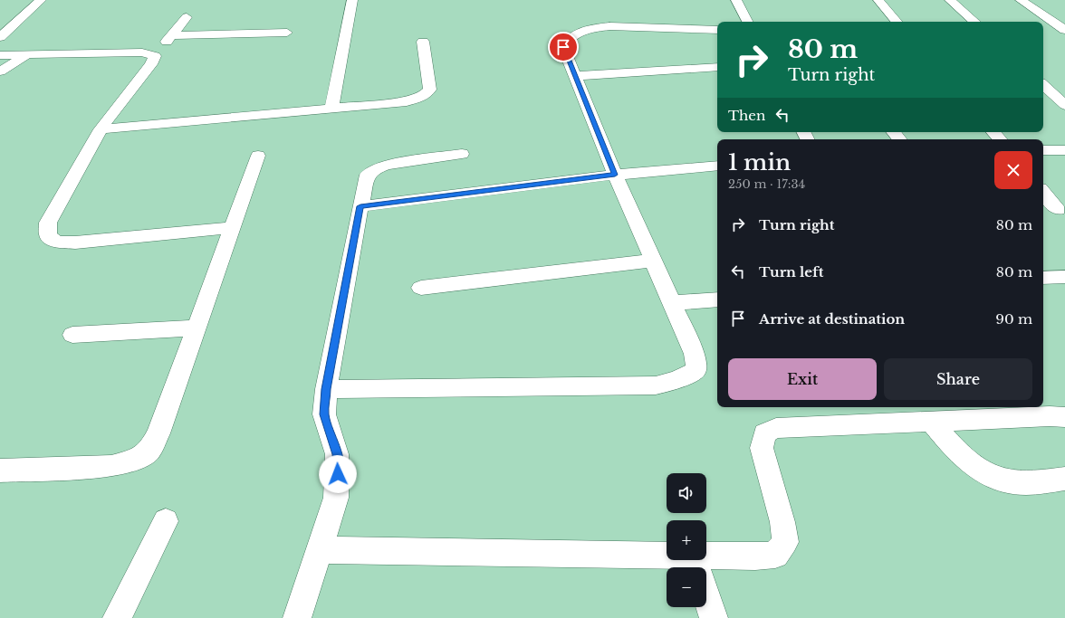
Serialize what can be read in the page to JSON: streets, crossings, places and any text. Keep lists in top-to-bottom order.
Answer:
{
  "page": {
    "turn": ["80 m", "Turn right"],
    "then": "Then",
    "heading": ["1 min", "250 m · 17:34"],
    "list": [
      {
        "name": "Turn right",
        "value": "80 m"
      },
      {
        "name": "Turn left",
        "value": "80 m"
      },
      {
        "name": "Arrive at destination",
        "value": "90 m"
      }
    ],
    "buttons": ["Exit", "Share"],
    "map_buttons": ["+", "−"]
  }
}
